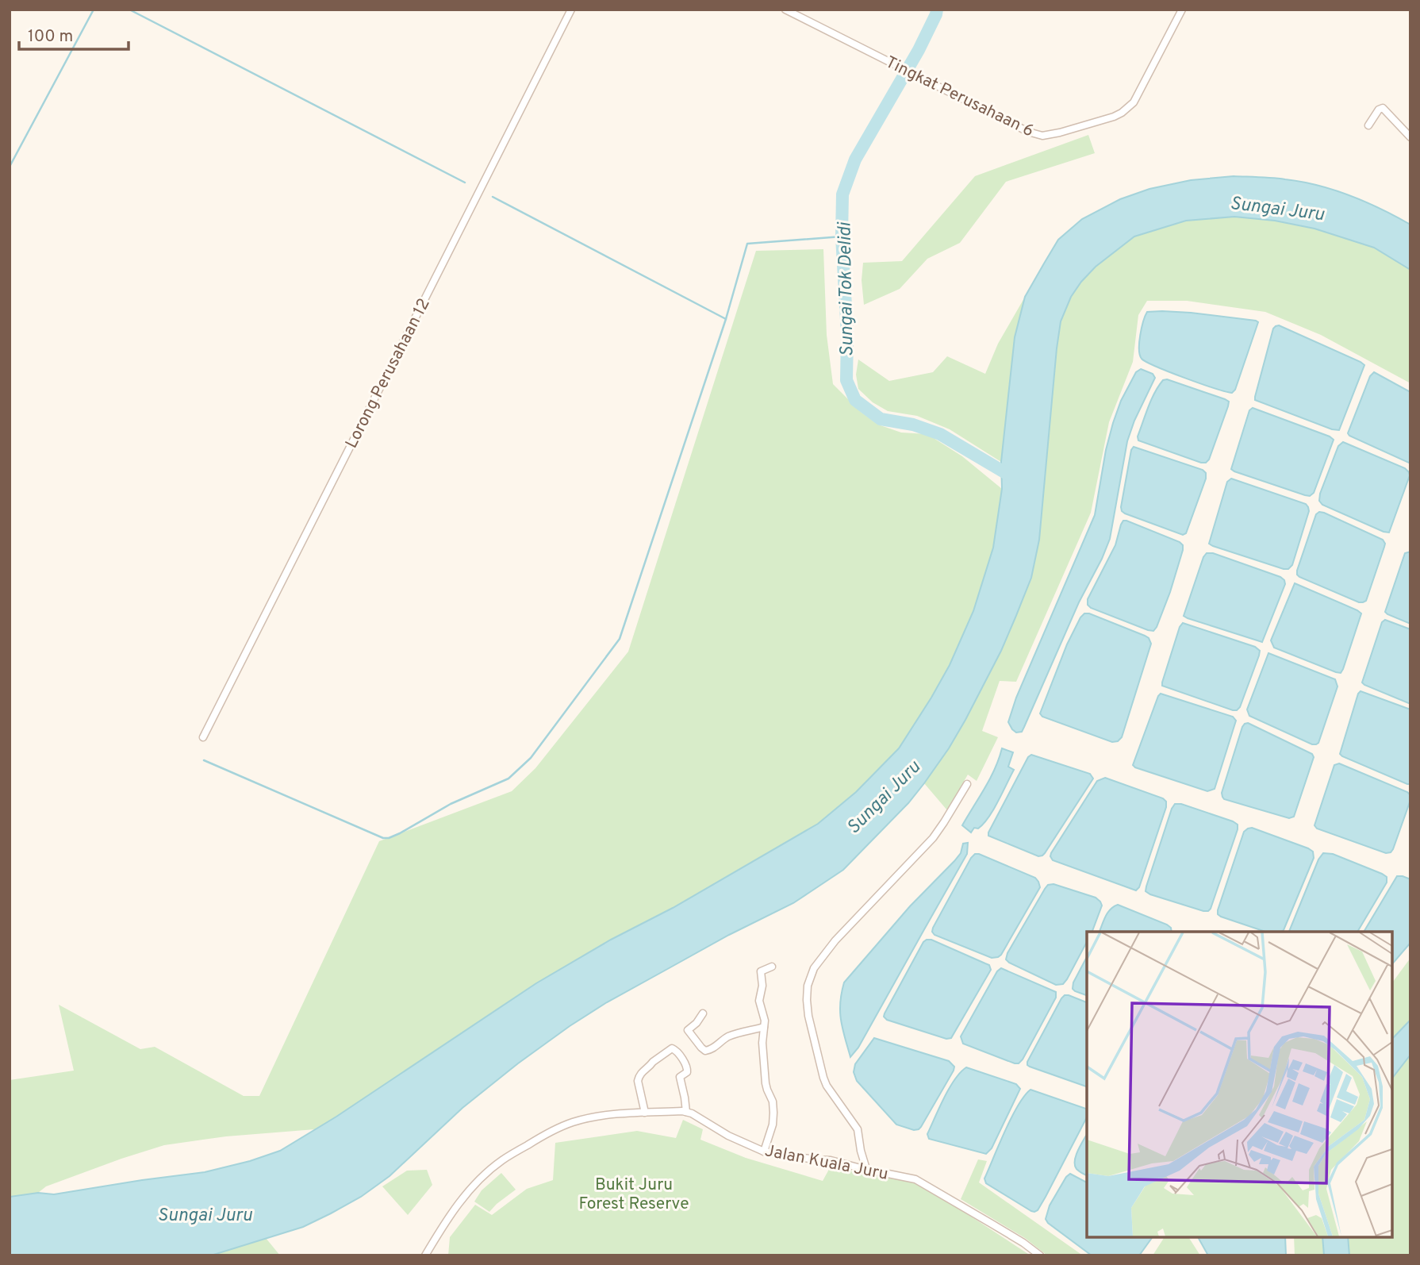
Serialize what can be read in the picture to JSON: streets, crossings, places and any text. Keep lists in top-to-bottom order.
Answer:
{
  "streets": {
    "street": ["Tingkat Perusahaan 6", "Lorong Perusahaan 12", "Jalan Kuala Juru"]
  },
  "water": ["Sungai Juru", "Sungai Tok Delidi"],
  "parks": ["Bukit Juru Forest Reserve"],
  "scale_bar": "100 m"
}
